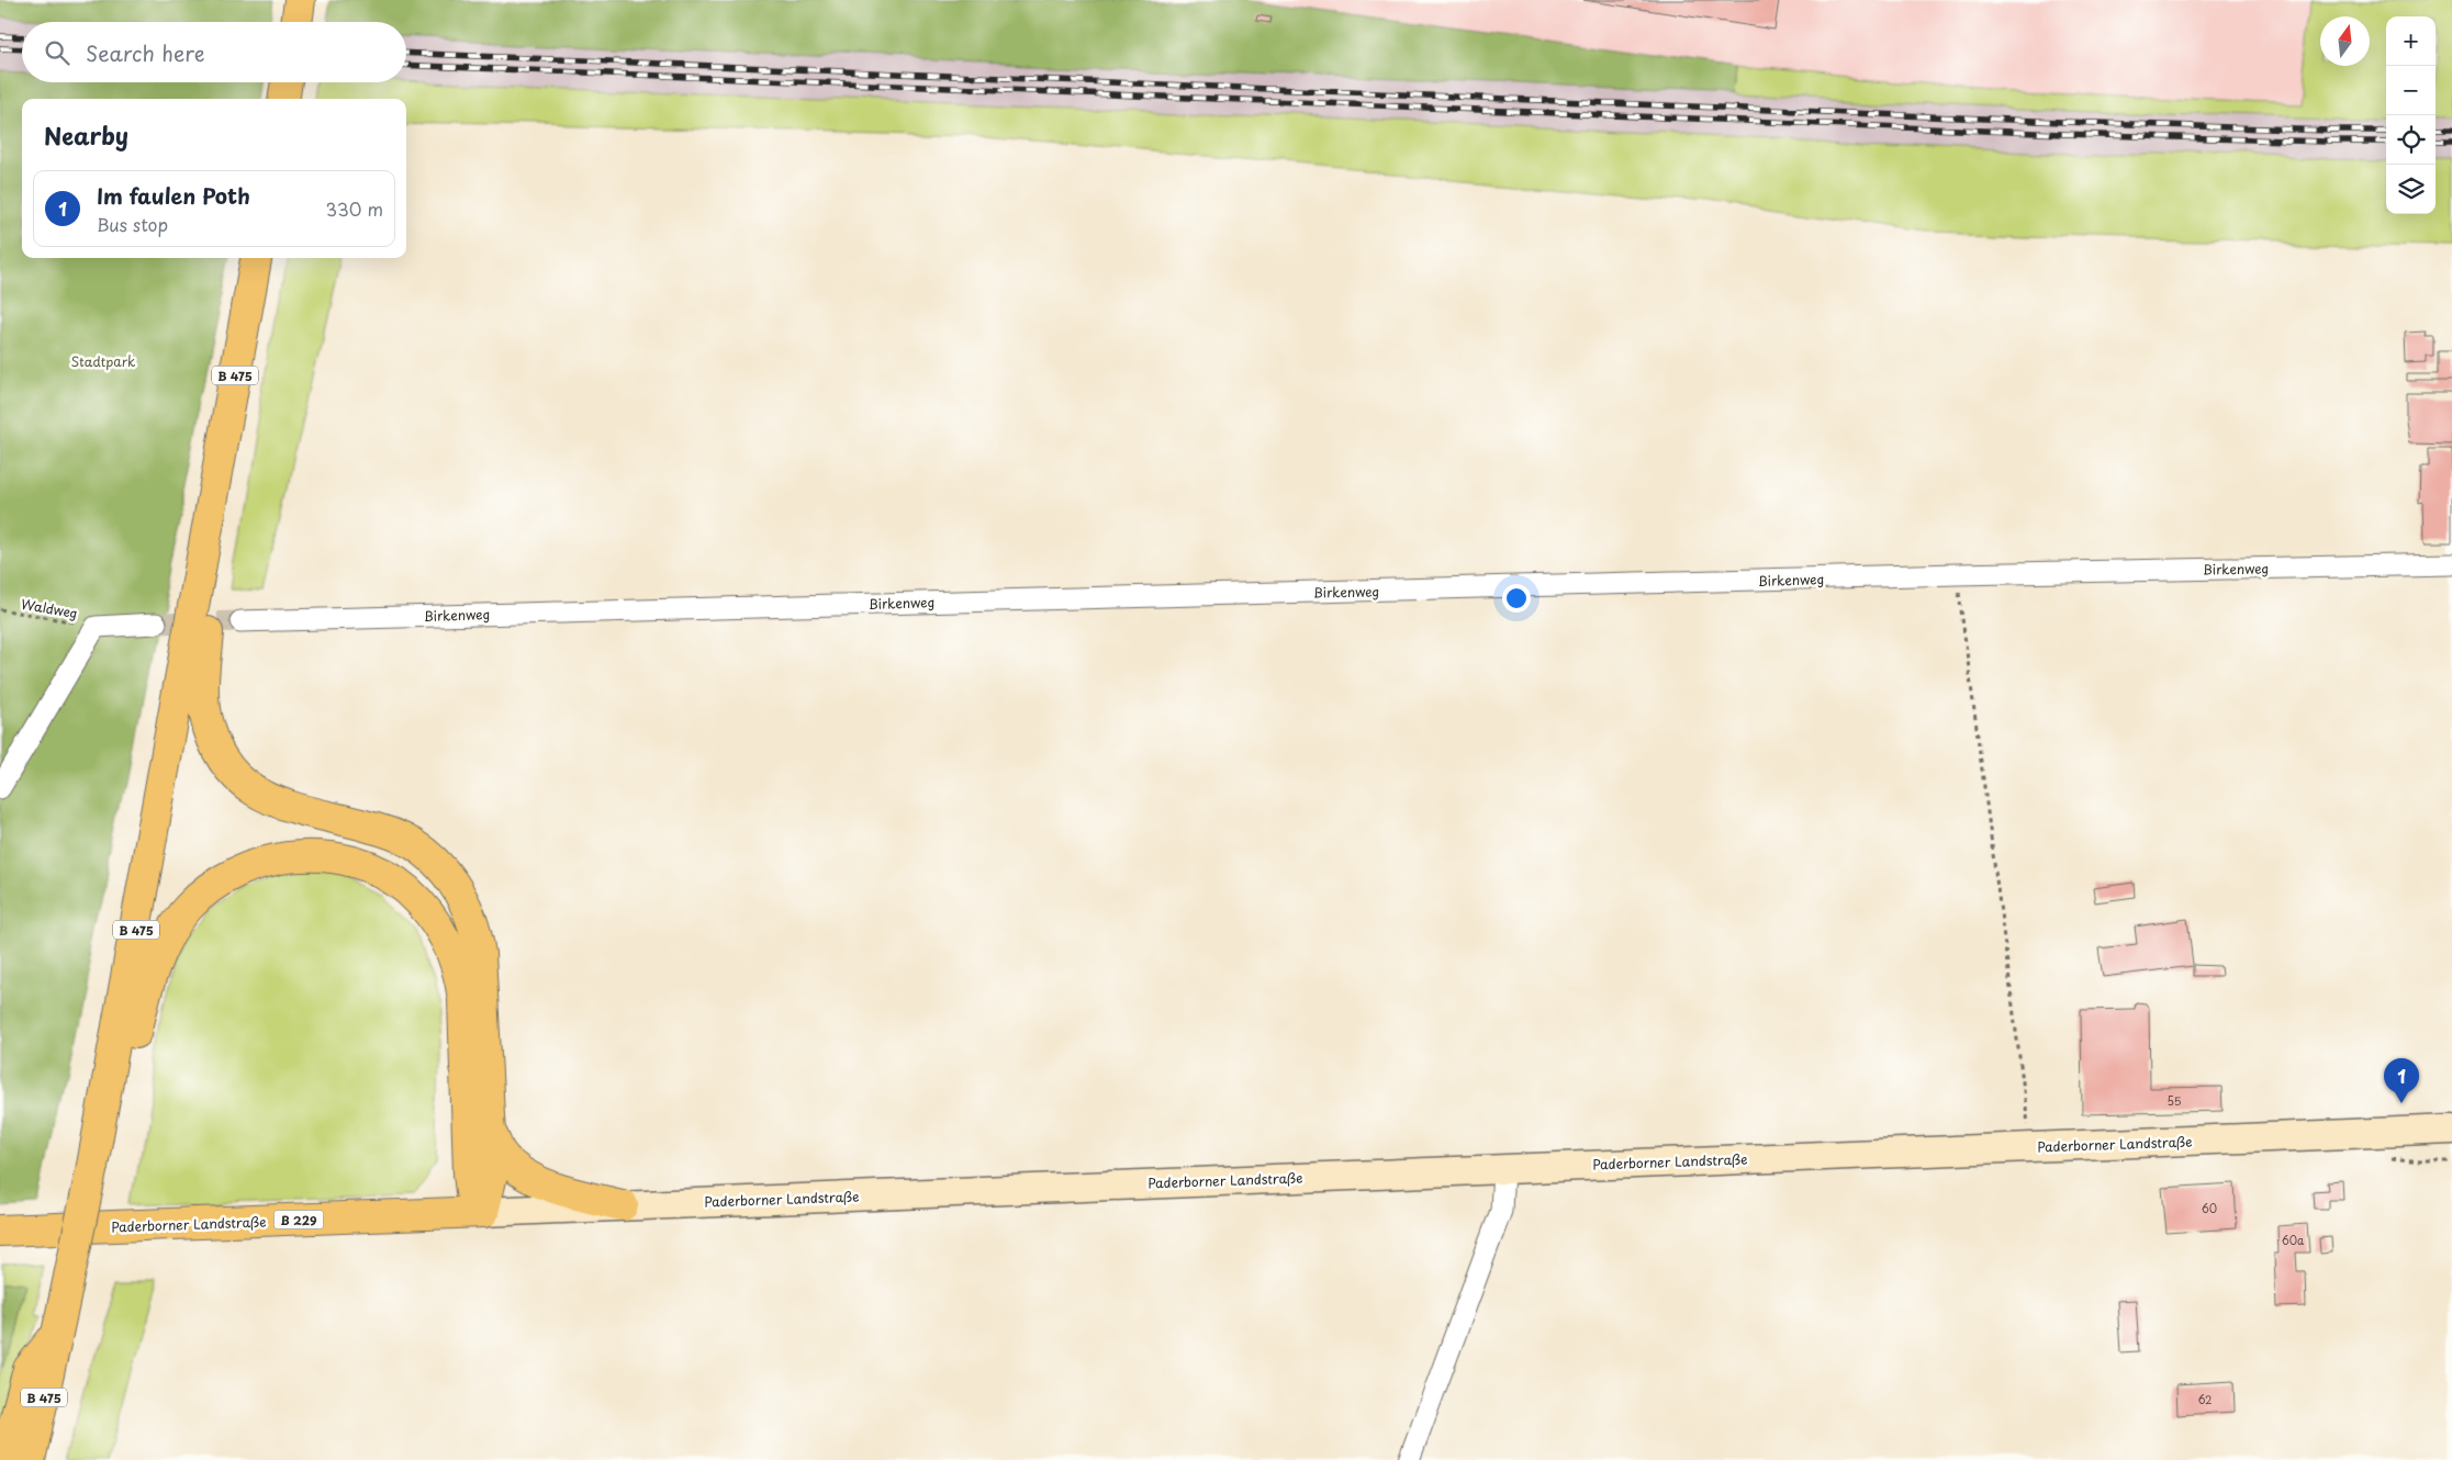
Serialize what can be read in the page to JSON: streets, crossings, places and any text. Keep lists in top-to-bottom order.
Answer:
{
  "streets": {
    "main road": ["B 475", "Paderborner Landstraße", "B 229"],
    "street": ["Birkenweg"],
    "path": ["Waldweg"]
  },
  "parks": ["Stadtpark"],
  "house_numbers": [
    "55",
    "60",
    "60a",
    "62"
  ],
  "north": "top",
  "page": {
    "map_buttons": ["+", "−"],
    "search": "Search here",
    "heading": "Nearby",
    "list": [
      {
        "mark": "1",
        "name": "Im faulen Poth",
        "note": "Bus stop",
        "value": "330 m"
      }
    ],
    "pins": "1"
  }
}
